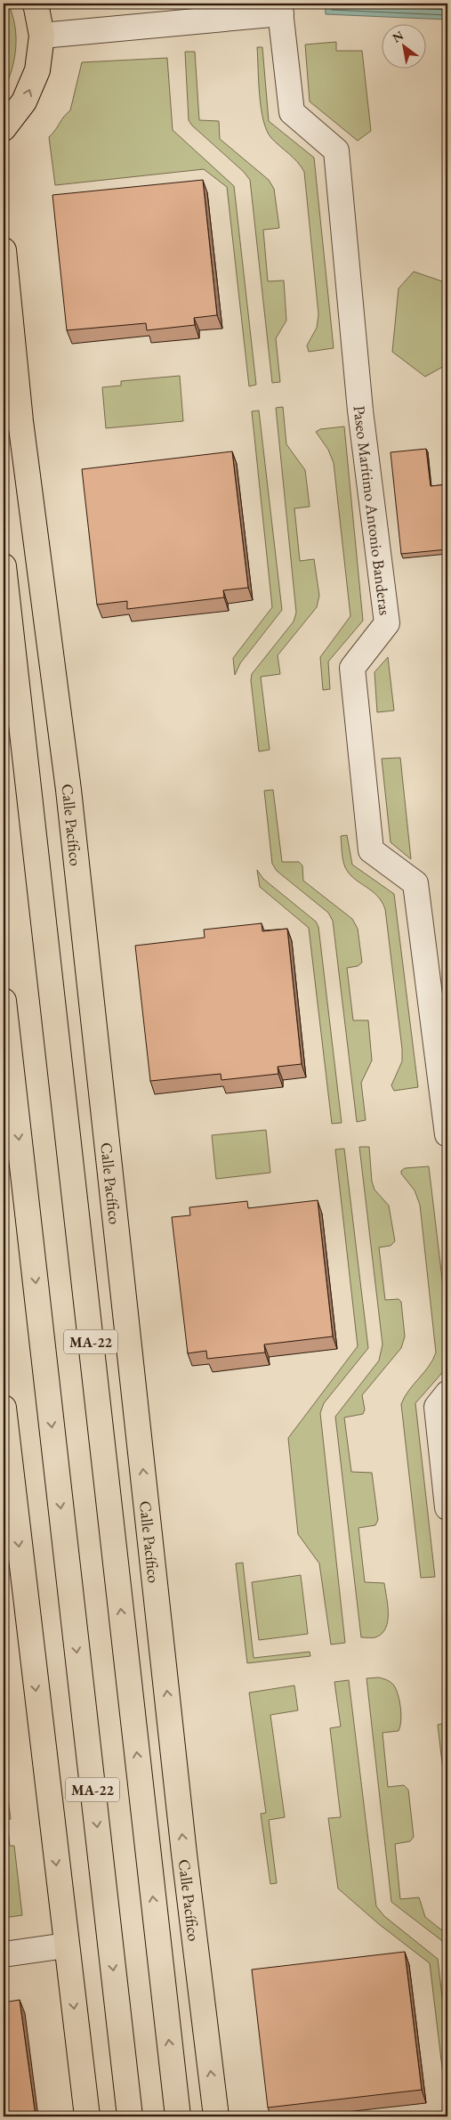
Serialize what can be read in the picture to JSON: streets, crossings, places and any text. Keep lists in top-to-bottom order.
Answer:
{
  "streets": {
    "main road": ["Calle Pacífico", "MA-22"],
    "street": ["Paseo Marítimo Antonio Banderas"]
  },
  "north": "top left"
}
